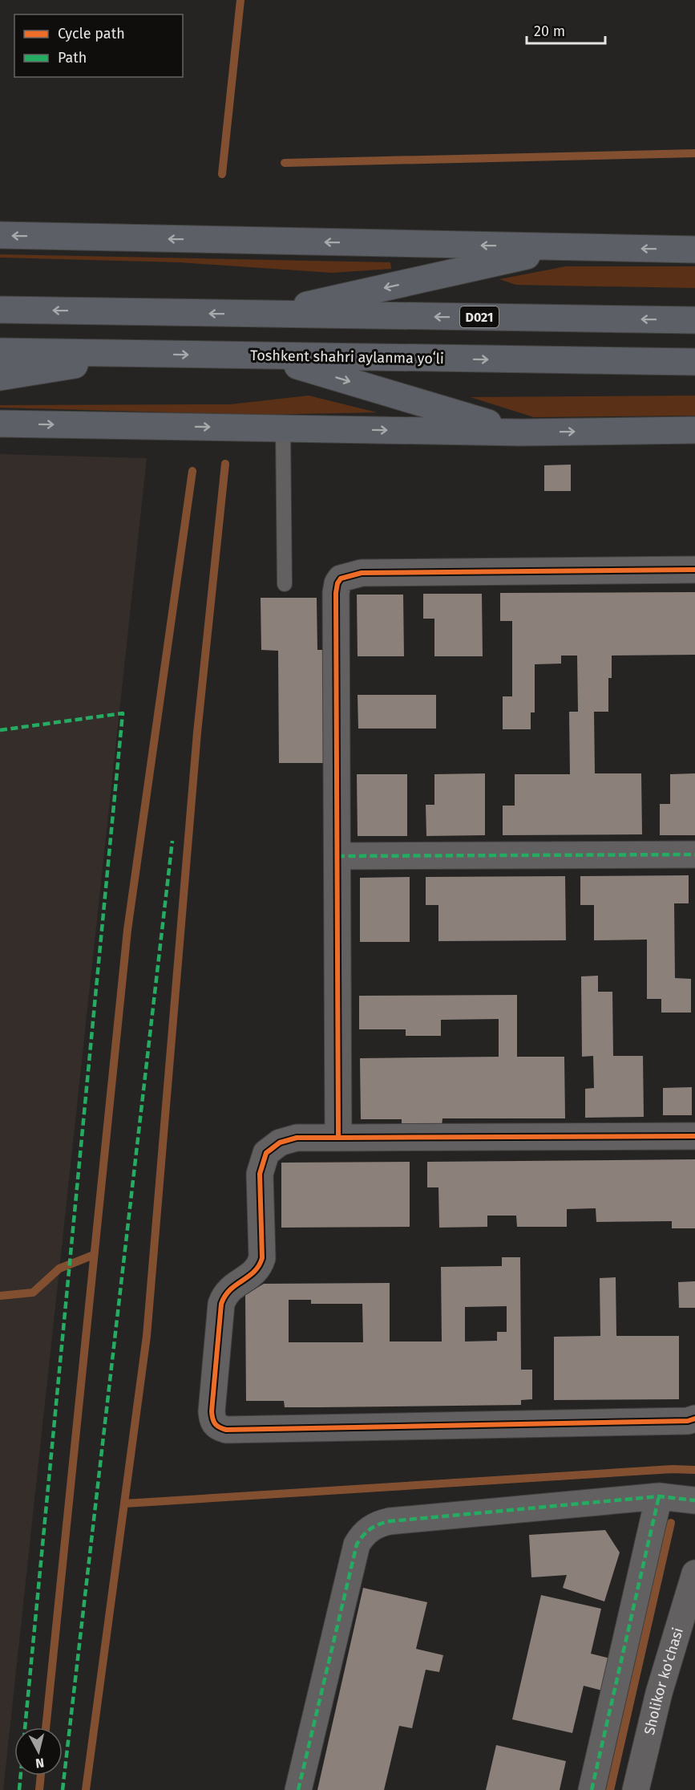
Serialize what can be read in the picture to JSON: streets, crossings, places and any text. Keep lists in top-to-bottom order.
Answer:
{
  "streets": {
    "highway": ["D021", "Toshkent shahri aylanma yoʻli"],
    "street": ["Sholikor ko'chasi"]
  },
  "legend": ["Cycle path", "Path"],
  "scale_bar": "20 m",
  "north": "bottom"
}
